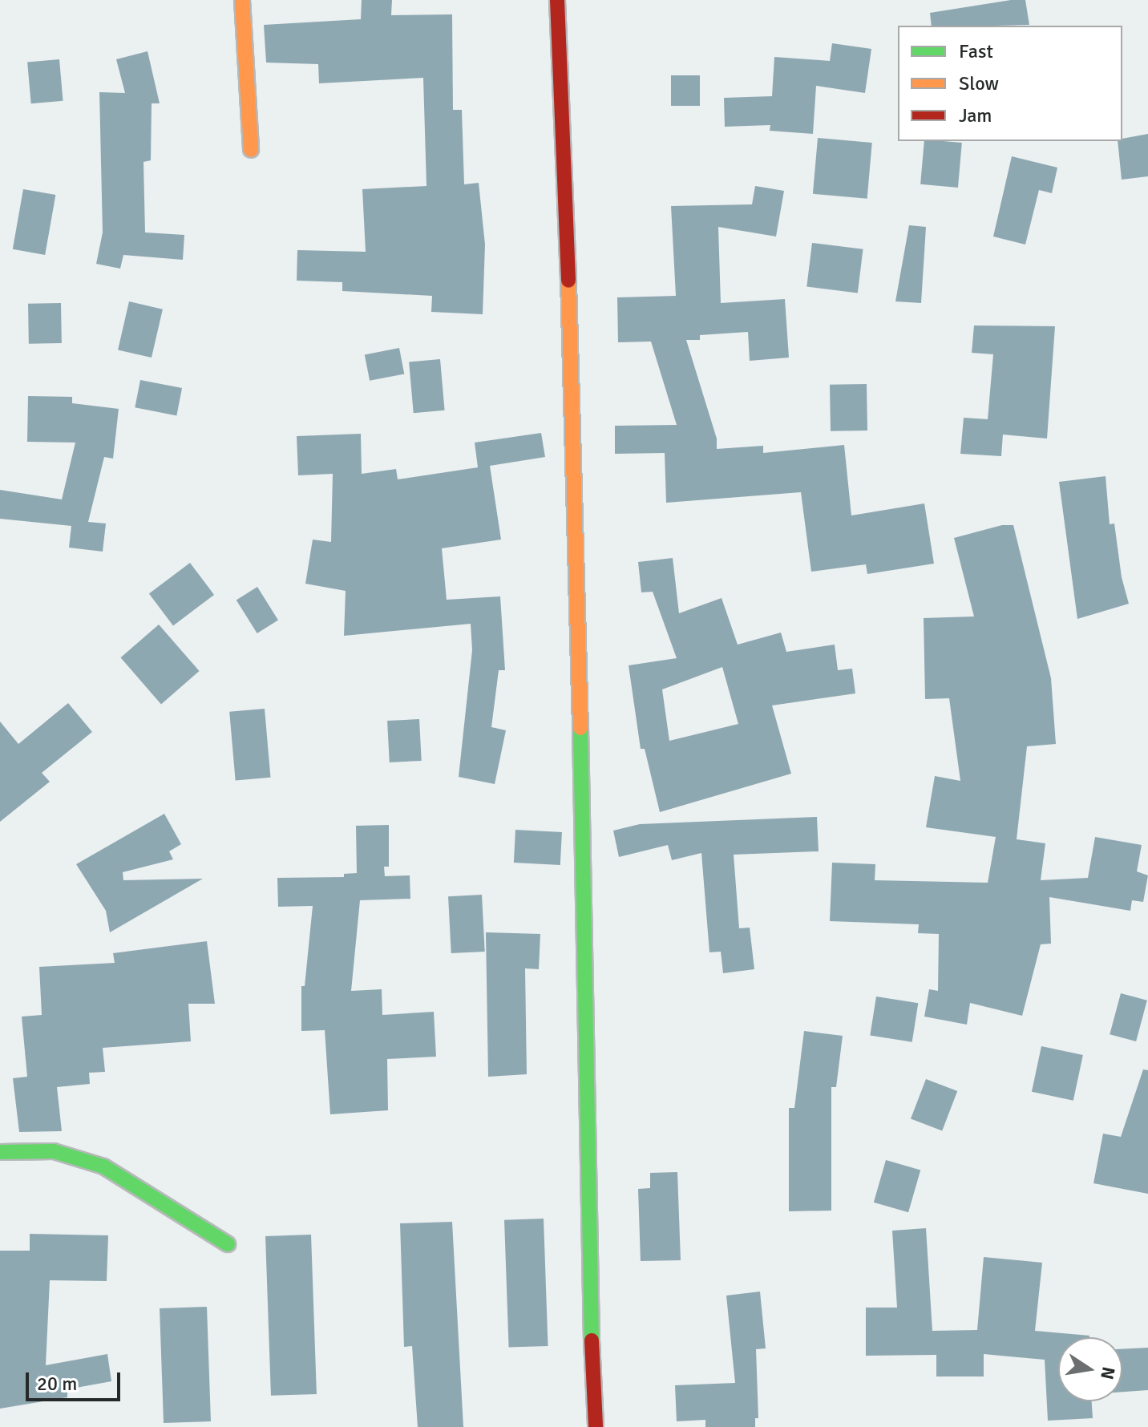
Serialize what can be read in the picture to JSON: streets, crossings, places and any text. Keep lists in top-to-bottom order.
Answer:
{
  "legend": ["Fast", "Slow", "Jam"],
  "scale_bar": "20 m",
  "north": "right"
}
